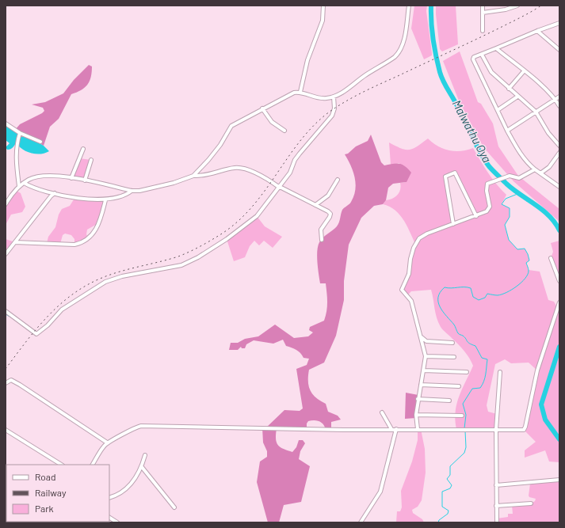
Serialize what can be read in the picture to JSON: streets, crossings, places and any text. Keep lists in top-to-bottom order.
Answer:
{
  "water": ["Malwathu Oya"],
  "legend": ["Road", "Railway", "Park"]
}
